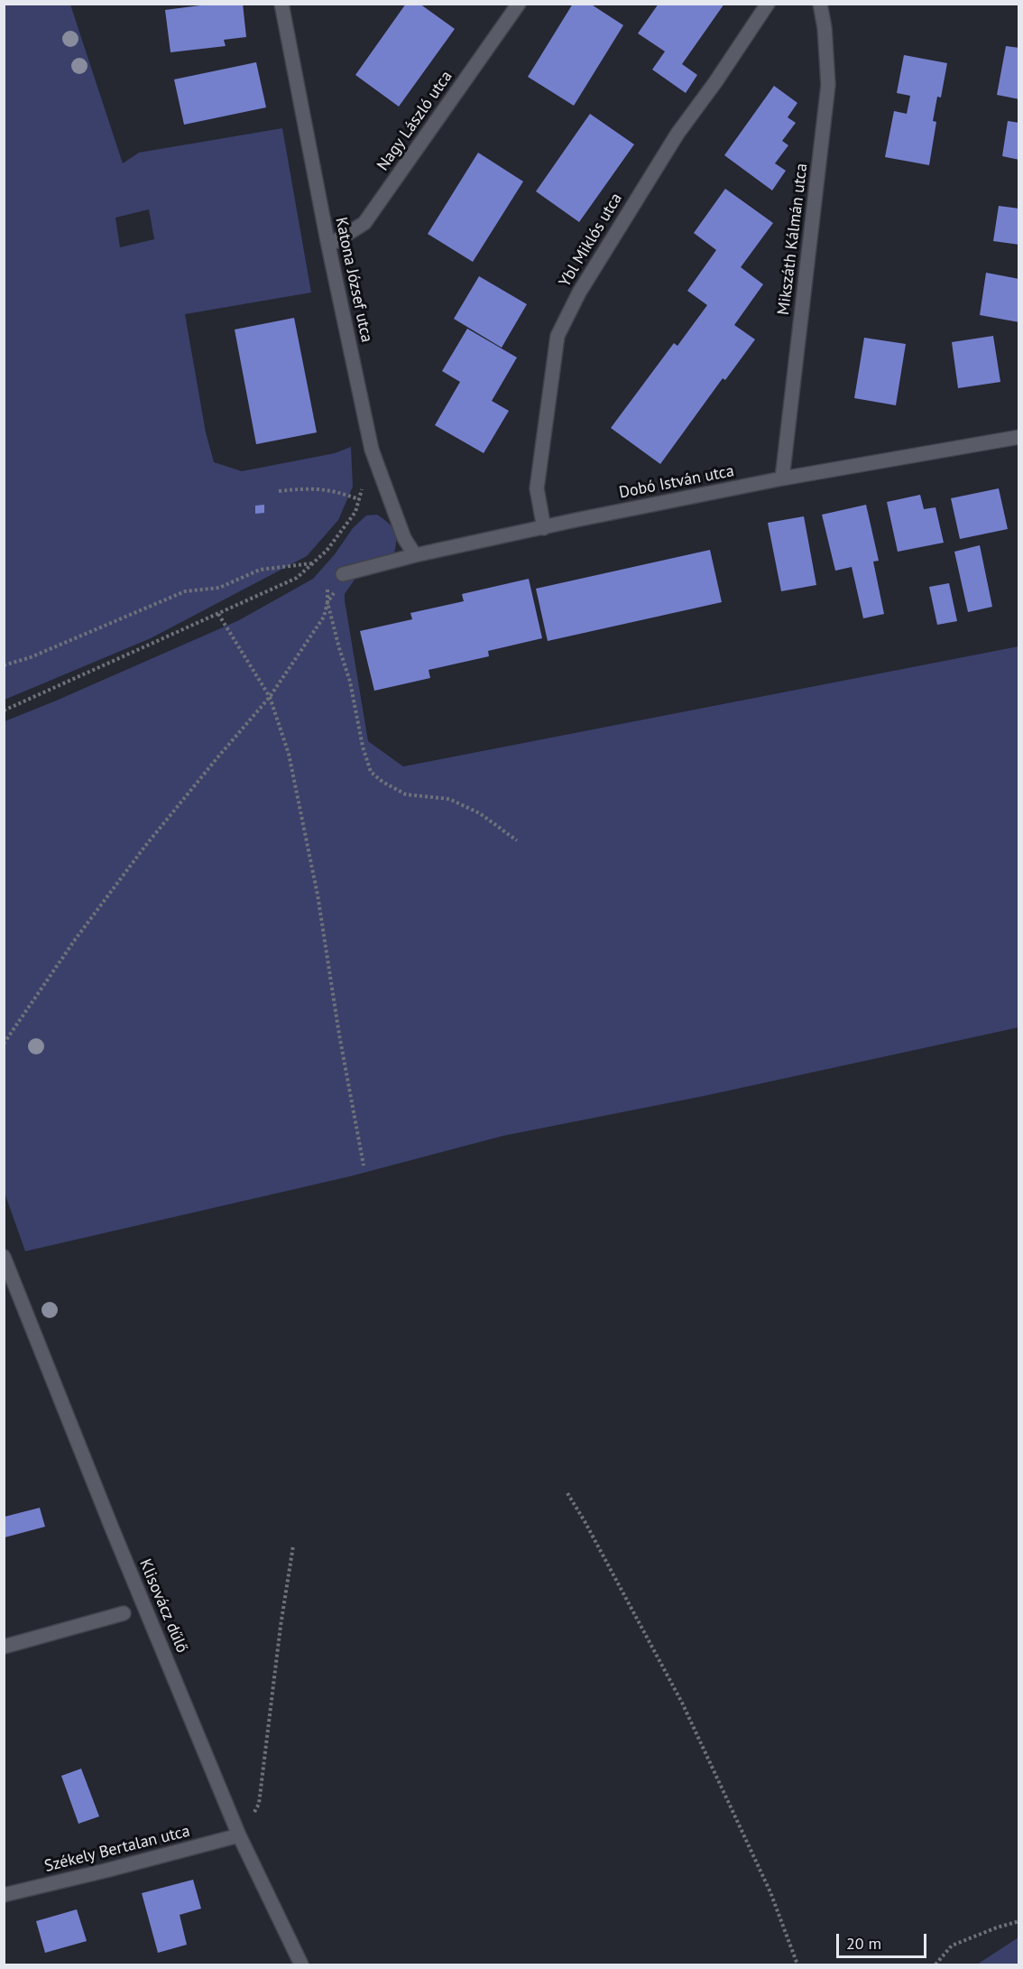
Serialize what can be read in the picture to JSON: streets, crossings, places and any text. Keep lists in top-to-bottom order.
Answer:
{
  "streets": {
    "street": [
      "Nagy László utca",
      "Mikszáth Kálmán utca",
      "Ybl Miklós utca",
      "Katona József utca",
      "Dobó István utca",
      "Klisovácz dűlő",
      "Székely Bertalan utca"
    ]
  },
  "crossings": [
    ["Nagy László utca", "Katona József utca"],
    ["Mikszáth Kálmán utca", "Dobó István utca"],
    ["Ybl Miklós utca", "Dobó István utca"],
    ["Katona József utca", "Dobó István utca"],
    ["Klisovácz dűlő", "Székely Bertalan utca"]
  ],
  "scale_bar": "20 m"
}
